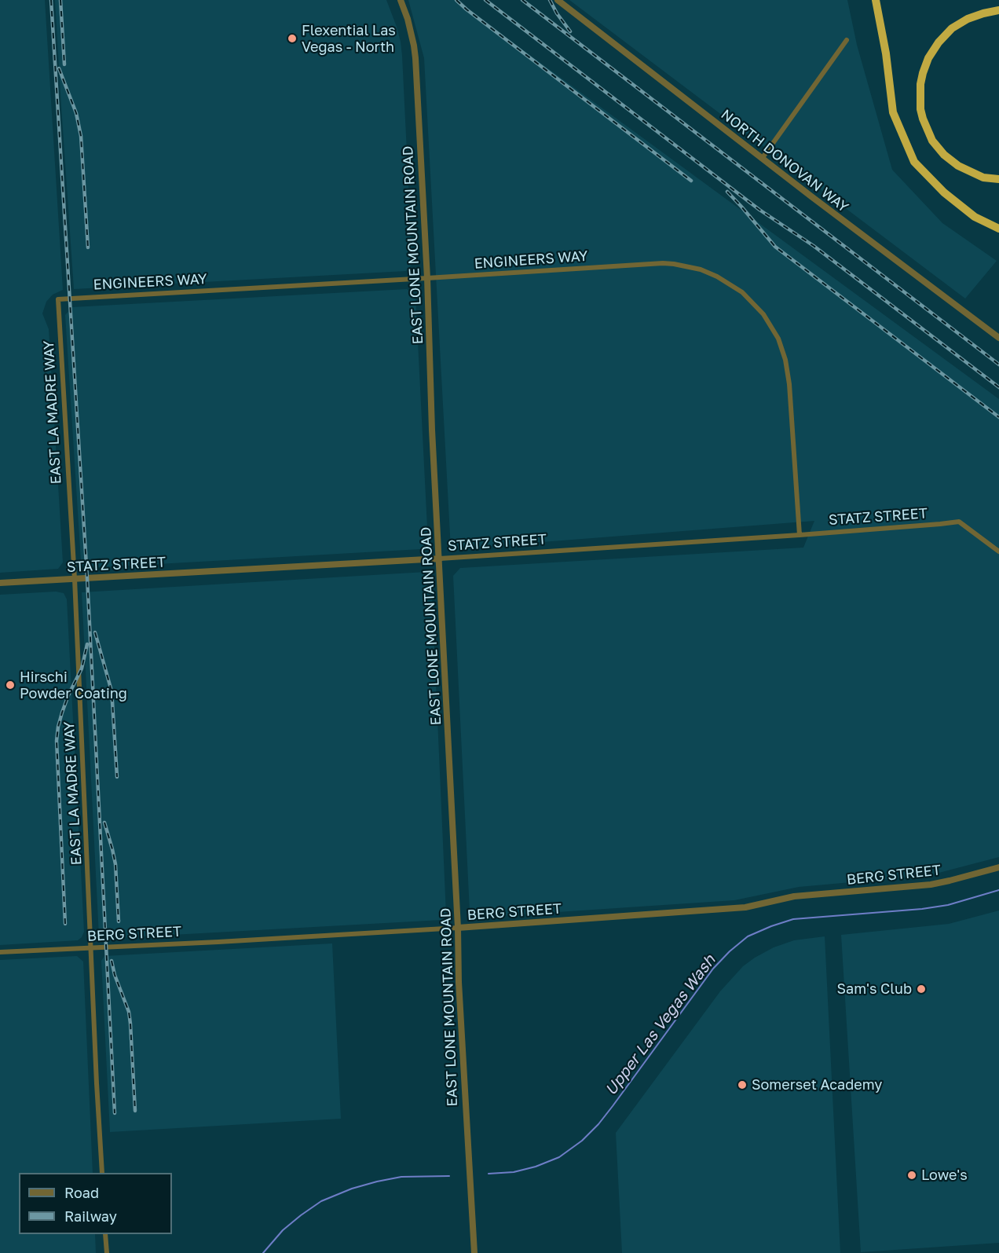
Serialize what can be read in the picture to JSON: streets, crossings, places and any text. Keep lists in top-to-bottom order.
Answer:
{
  "streets": {
    "street": [
      "NORTH DONOVAN WAY",
      "EAST LONE MOUNTAIN ROAD",
      "ENGINEERS WAY",
      "EAST LA MADRE WAY",
      "STATZ STREET",
      "BERG STREET"
    ]
  },
  "crossings": [
    ["EAST LONE MOUNTAIN ROAD", "ENGINEERS WAY"],
    ["EAST LONE MOUNTAIN ROAD", "STATZ STREET"],
    ["EAST LONE MOUNTAIN ROAD", "BERG STREET"],
    ["ENGINEERS WAY", "EAST LA MADRE WAY"],
    ["ENGINEERS WAY", "STATZ STREET"],
    ["EAST LA MADRE WAY", "STATZ STREET"],
    ["EAST LA MADRE WAY", "BERG STREET"]
  ],
  "water": ["Upper Las Vegas Wash"],
  "places": [
    "Flexential Las Vegas - North",
    "Hirschi Powder Coating",
    "Sam's Club",
    "Somerset Academy",
    "Lowe's"
  ],
  "legend": ["Road", "Railway"]
}
